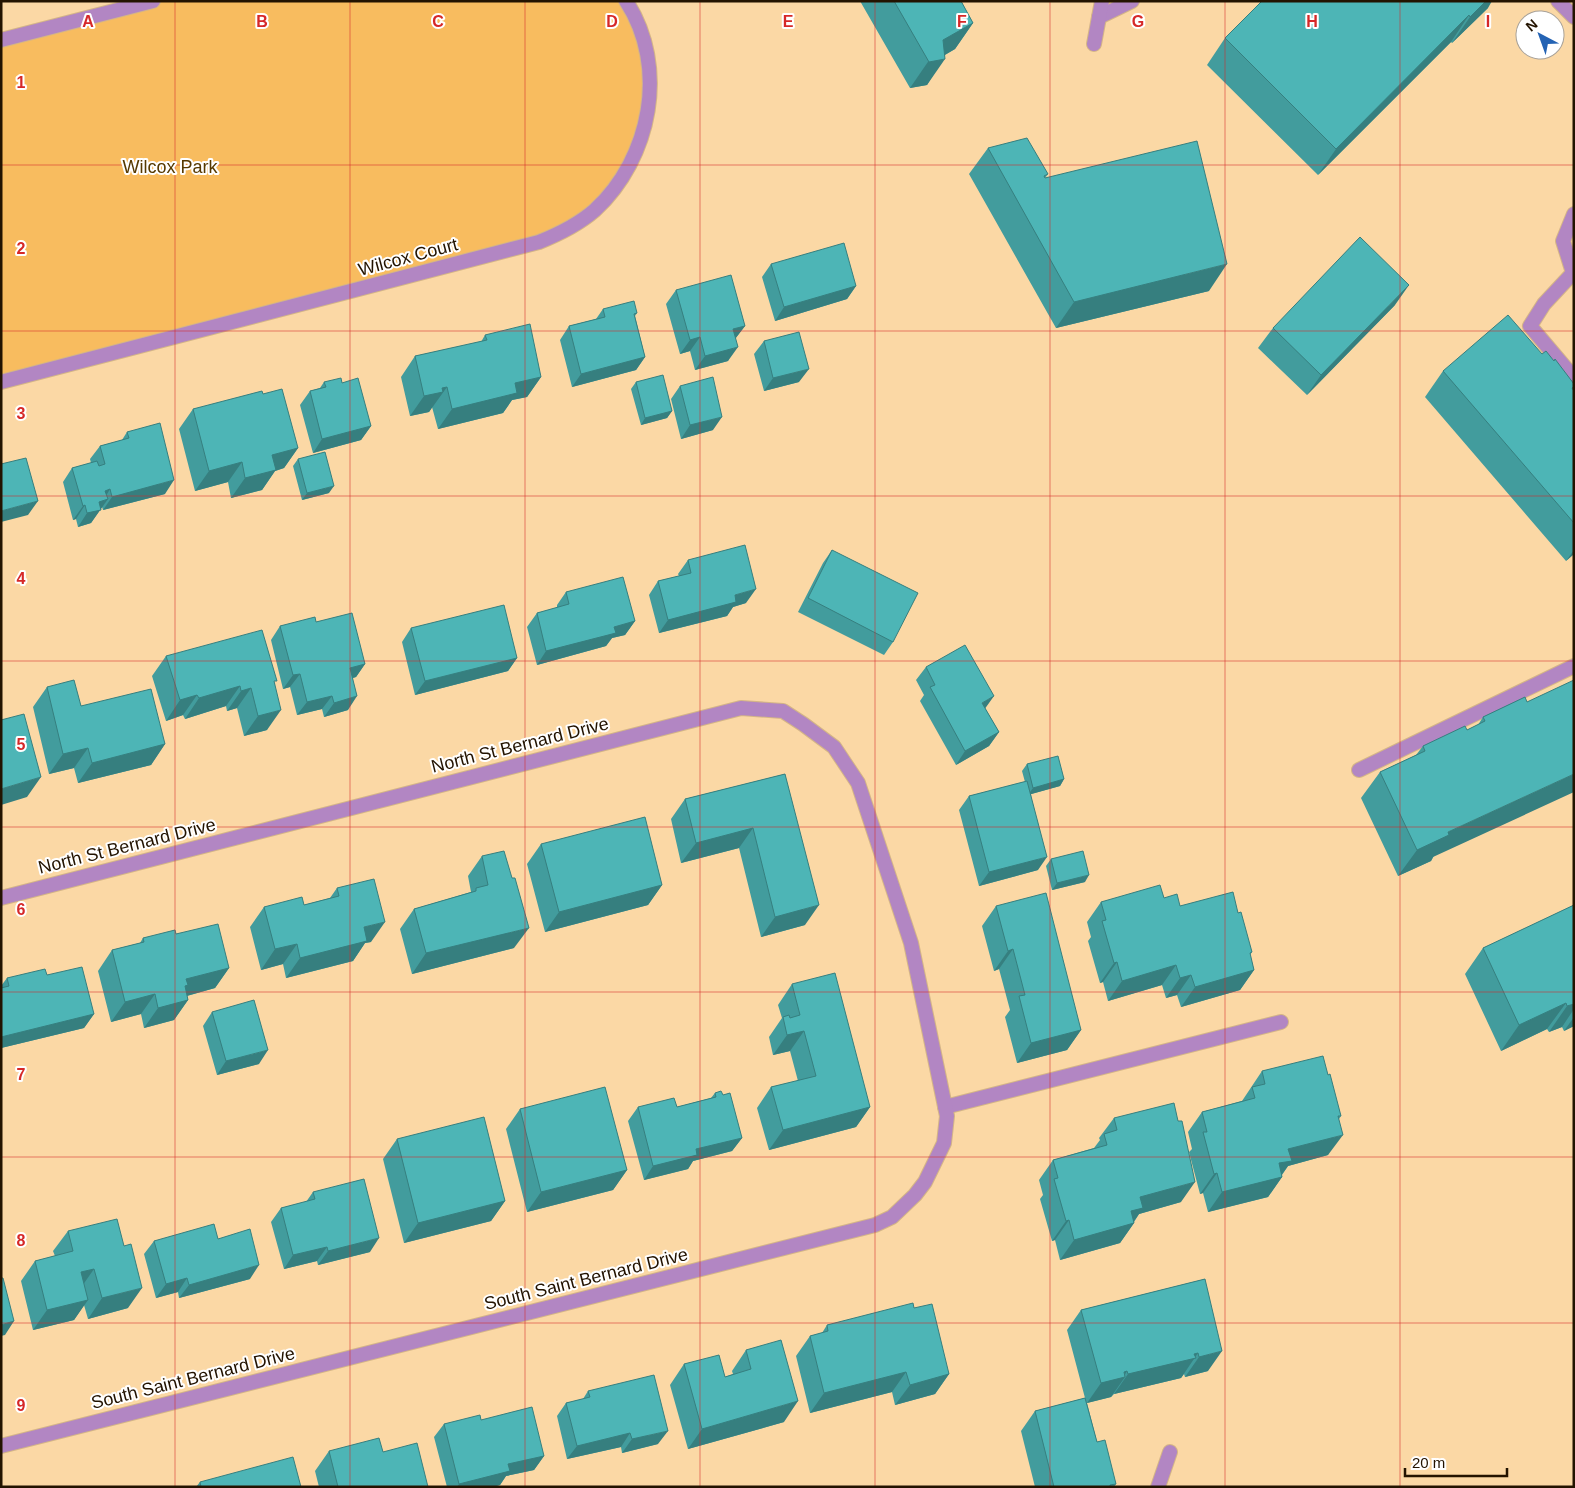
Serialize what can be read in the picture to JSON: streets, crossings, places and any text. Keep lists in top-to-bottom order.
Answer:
{
  "streets": {
    "street": ["Wilcox Court", "North St Bernard Drive", "South Saint Bernard Drive"]
  },
  "crossings": [
    ["North St Bernard Drive", "South Saint Bernard Drive"]
  ],
  "parks": ["Wilcox Park"],
  "scale_bar": "20 m",
  "north": "top left",
  "grid": {
    "columns": [
      "A",
      "B",
      "C",
      "D",
      "E",
      "F",
      "G",
      "H",
      "I"
    ],
    "rows": [
      "1",
      "2",
      "3",
      "4",
      "5",
      "6",
      "7",
      "8",
      "9"
    ]
  }
}
